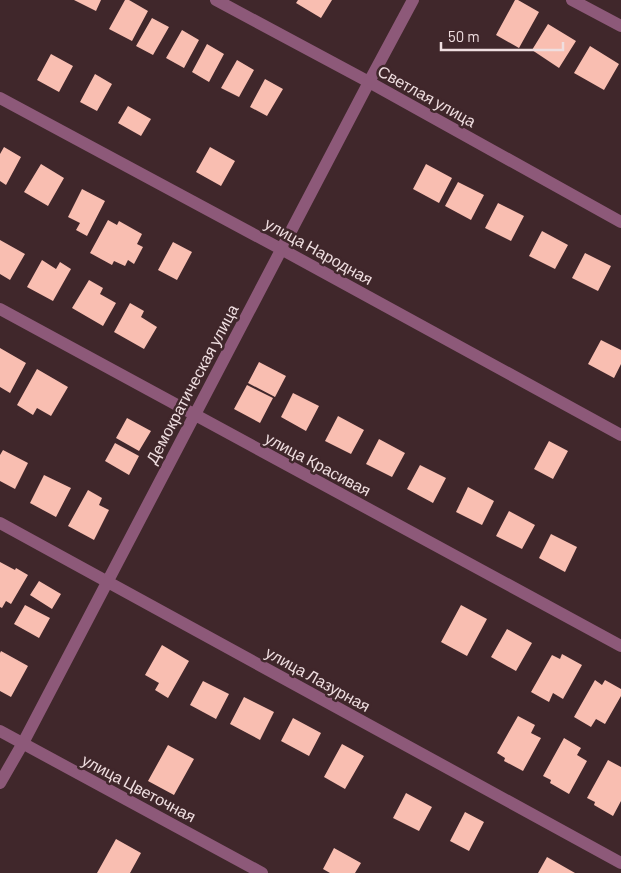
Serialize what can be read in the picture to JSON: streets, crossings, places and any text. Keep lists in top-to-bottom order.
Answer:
{
  "streets": {
    "street": [
      "Светлая улица",
      "улица Народная",
      "Демократическая улица",
      "улица Красивая",
      "улица Лазурная",
      "улица Цветочная"
    ]
  },
  "crossings": [
    ["Светлая улица", "Демократическая улица"],
    ["улица Народная", "Демократическая улица"],
    ["Демократическая улица", "улица Красивая"],
    ["Демократическая улица", "улица Лазурная"],
    ["Демократическая улица", "улица Цветочная"]
  ],
  "scale_bar": "50 m"
}
